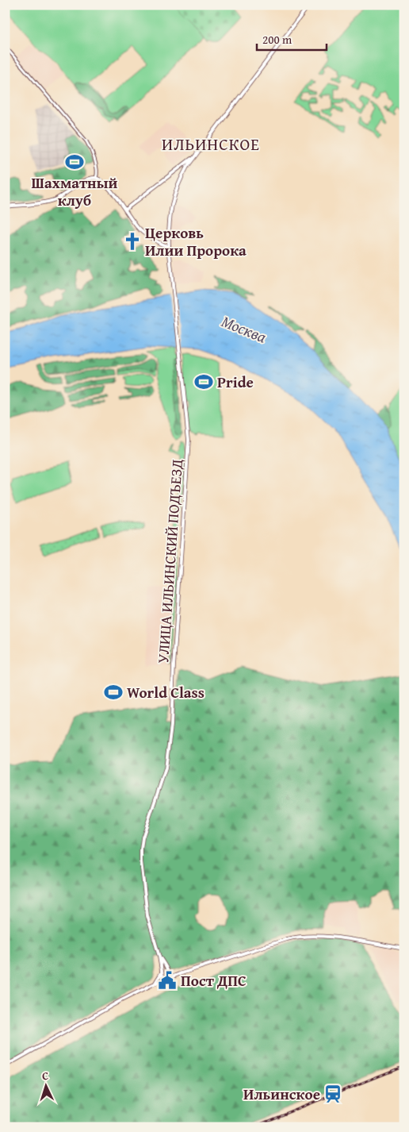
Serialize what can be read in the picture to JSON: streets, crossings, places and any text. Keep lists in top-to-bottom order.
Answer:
{
  "streets": {
    "main road": ["УЛИЦА ИЛЬИНСКИЙ ПОДЪЕЗД"]
  },
  "districts": ["ИЛЬИНСКОЕ"],
  "water": ["Москва"],
  "places": {
    "sports": ["Шахматный клуб", "Pride", "World Class"],
    "church": ["Церковь Илии Пророка"],
    "public building": ["Пост ДПС"],
    "station": ["Ильинское"]
  },
  "scale_bar": "200 m",
  "north": "top"
}
